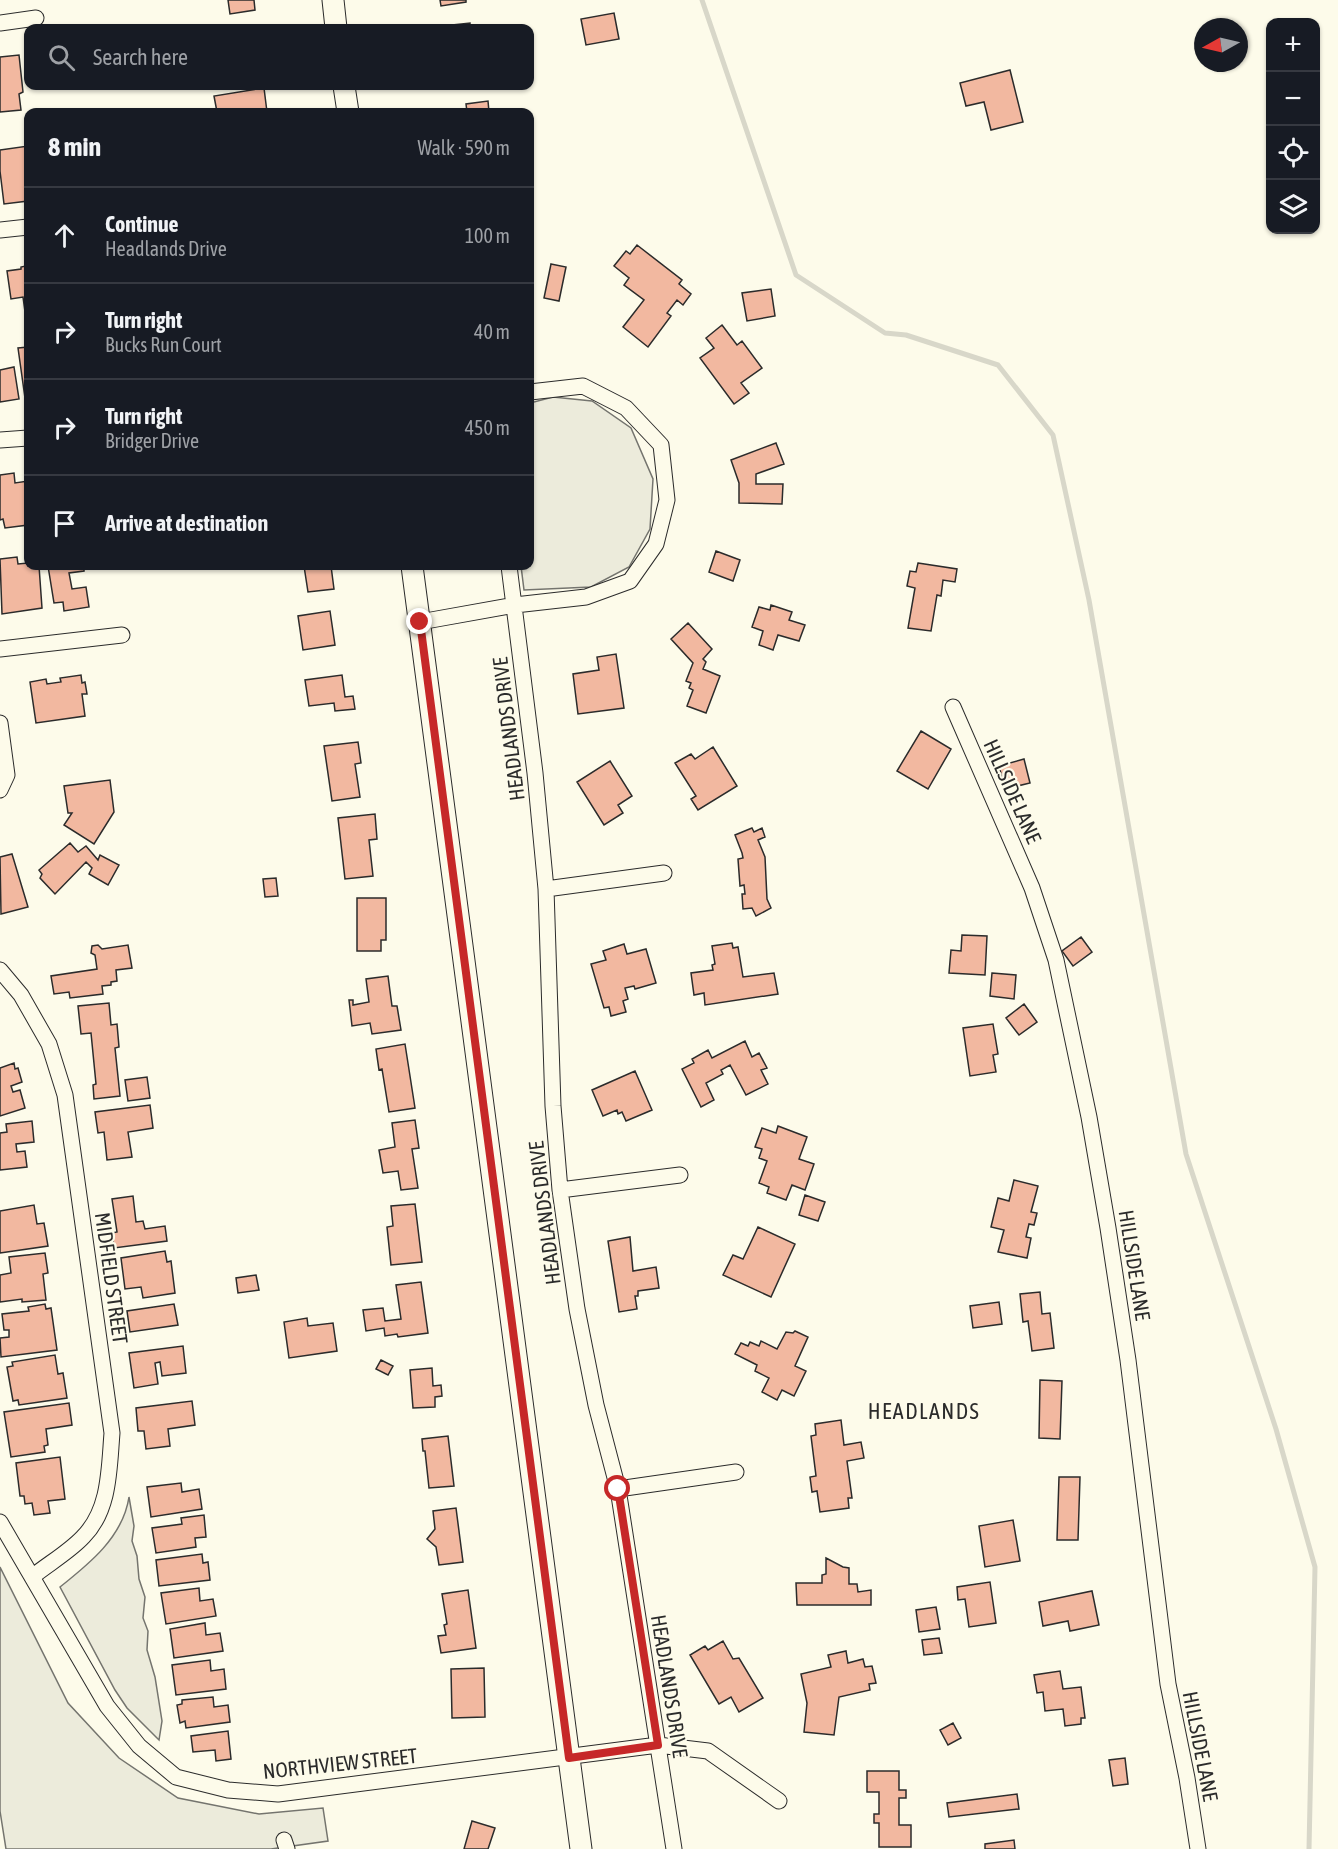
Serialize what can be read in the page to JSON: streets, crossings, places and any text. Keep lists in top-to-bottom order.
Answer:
{
  "streets": {
    "street": [
      "HEADLANDS DRIVE",
      "HILLSIDE LANE",
      "MIDFIELD STREET",
      "NORTHVIEW STREET"
    ]
  },
  "crossings": [
    ["HEADLANDS DRIVE", "NORTHVIEW STREET"],
    ["MIDFIELD STREET", "NORTHVIEW STREET"]
  ],
  "districts": ["HEADLANDS"],
  "north": "left",
  "page": {
    "map_buttons": ["+", "−"],
    "search": "Search here",
    "heading": ["8 min", "Walk · 590 m"],
    "list": [
      ["Continue", "Headlands Drive", "100 m"],
      ["Turn right", "Bucks Run Court", "40 m"],
      ["Turn right", "Bridger Drive", "450 m"],
      "Arrive at destination"
    ]
  }
}
